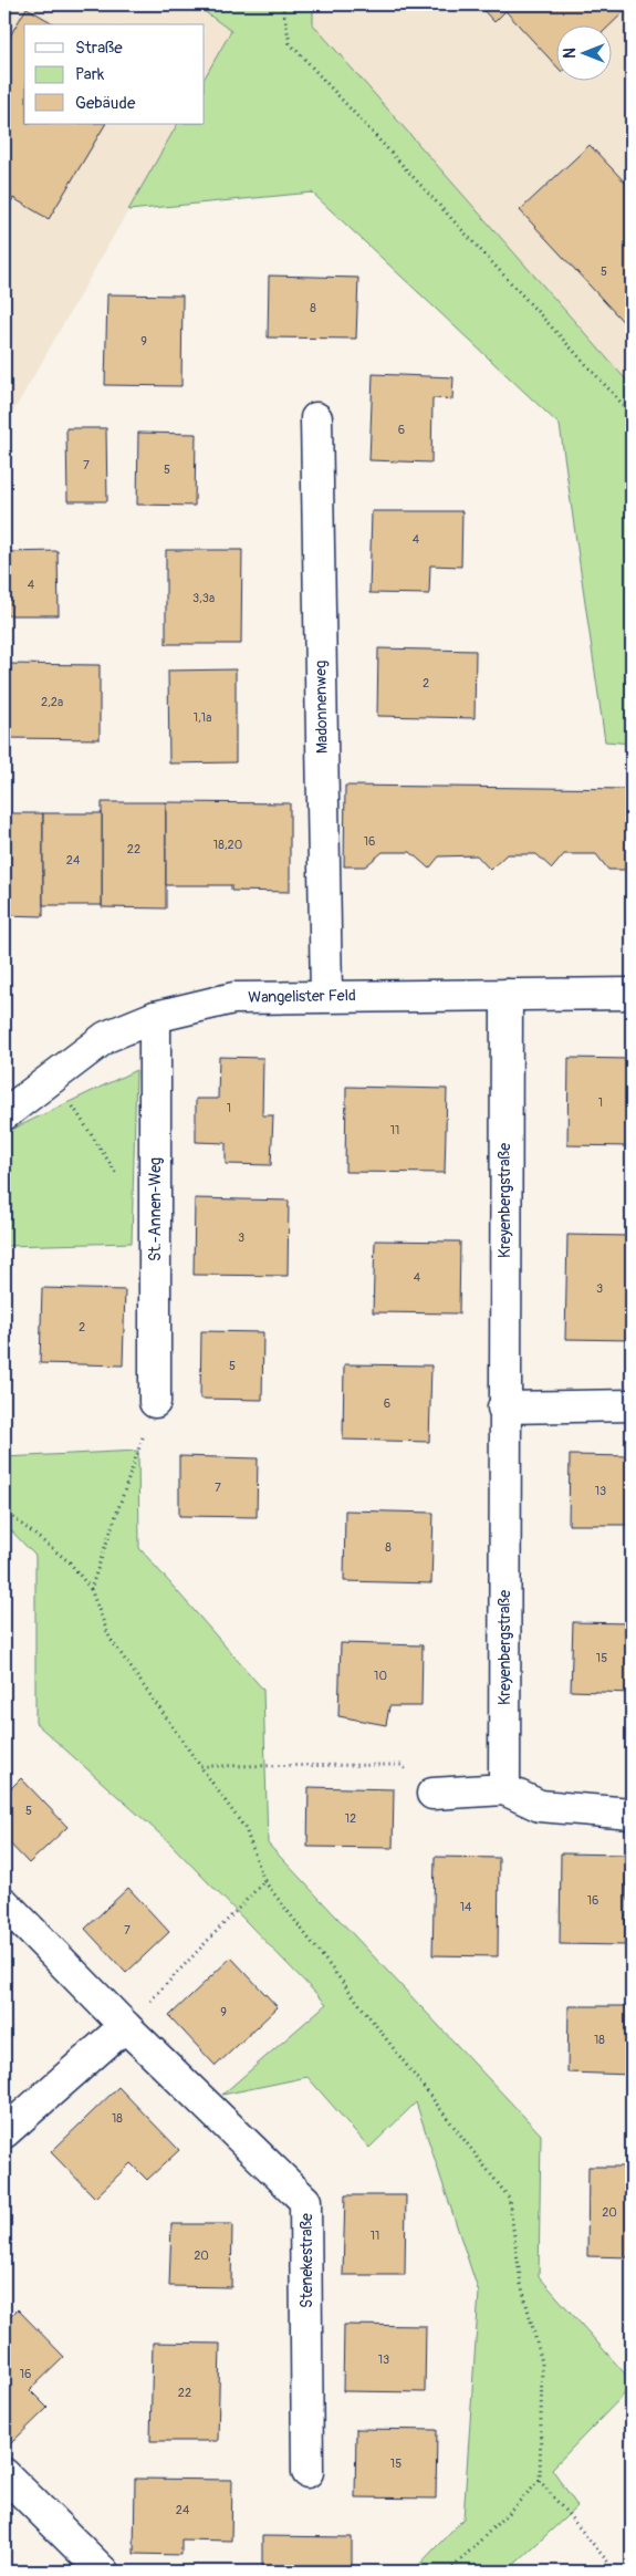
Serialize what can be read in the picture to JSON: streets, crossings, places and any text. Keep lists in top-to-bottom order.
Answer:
{
  "streets": {
    "street": [
      "Madonnenweg",
      "Wangelister Feld",
      "Kreyenbergstraße",
      "St.-Annen-Weg",
      "Stenekestraße"
    ]
  },
  "crossings": [
    ["Madonnenweg", "Wangelister Feld"],
    ["Wangelister Feld", "Kreyenbergstraße"],
    ["Wangelister Feld", "St.-Annen-Weg"]
  ],
  "house_numbers": [
    "5",
    "8",
    "9",
    "6",
    "7",
    "5",
    "4",
    "4",
    "3,3a",
    "2",
    "2,2a",
    "1,1a",
    "16",
    "18,20",
    "22",
    "24",
    "1",
    "1",
    "11",
    "3",
    "4",
    "3",
    "2",
    "5",
    "6",
    "7",
    "13",
    "8",
    "15",
    "10",
    "5",
    "12",
    "16",
    "14",
    "7",
    "9",
    "18",
    "18",
    "20",
    "11",
    "20",
    "13",
    "16",
    "22",
    "15",
    "24"
  ],
  "legend": ["Straße", "Park", "Gebäude"],
  "north": "left"
}
